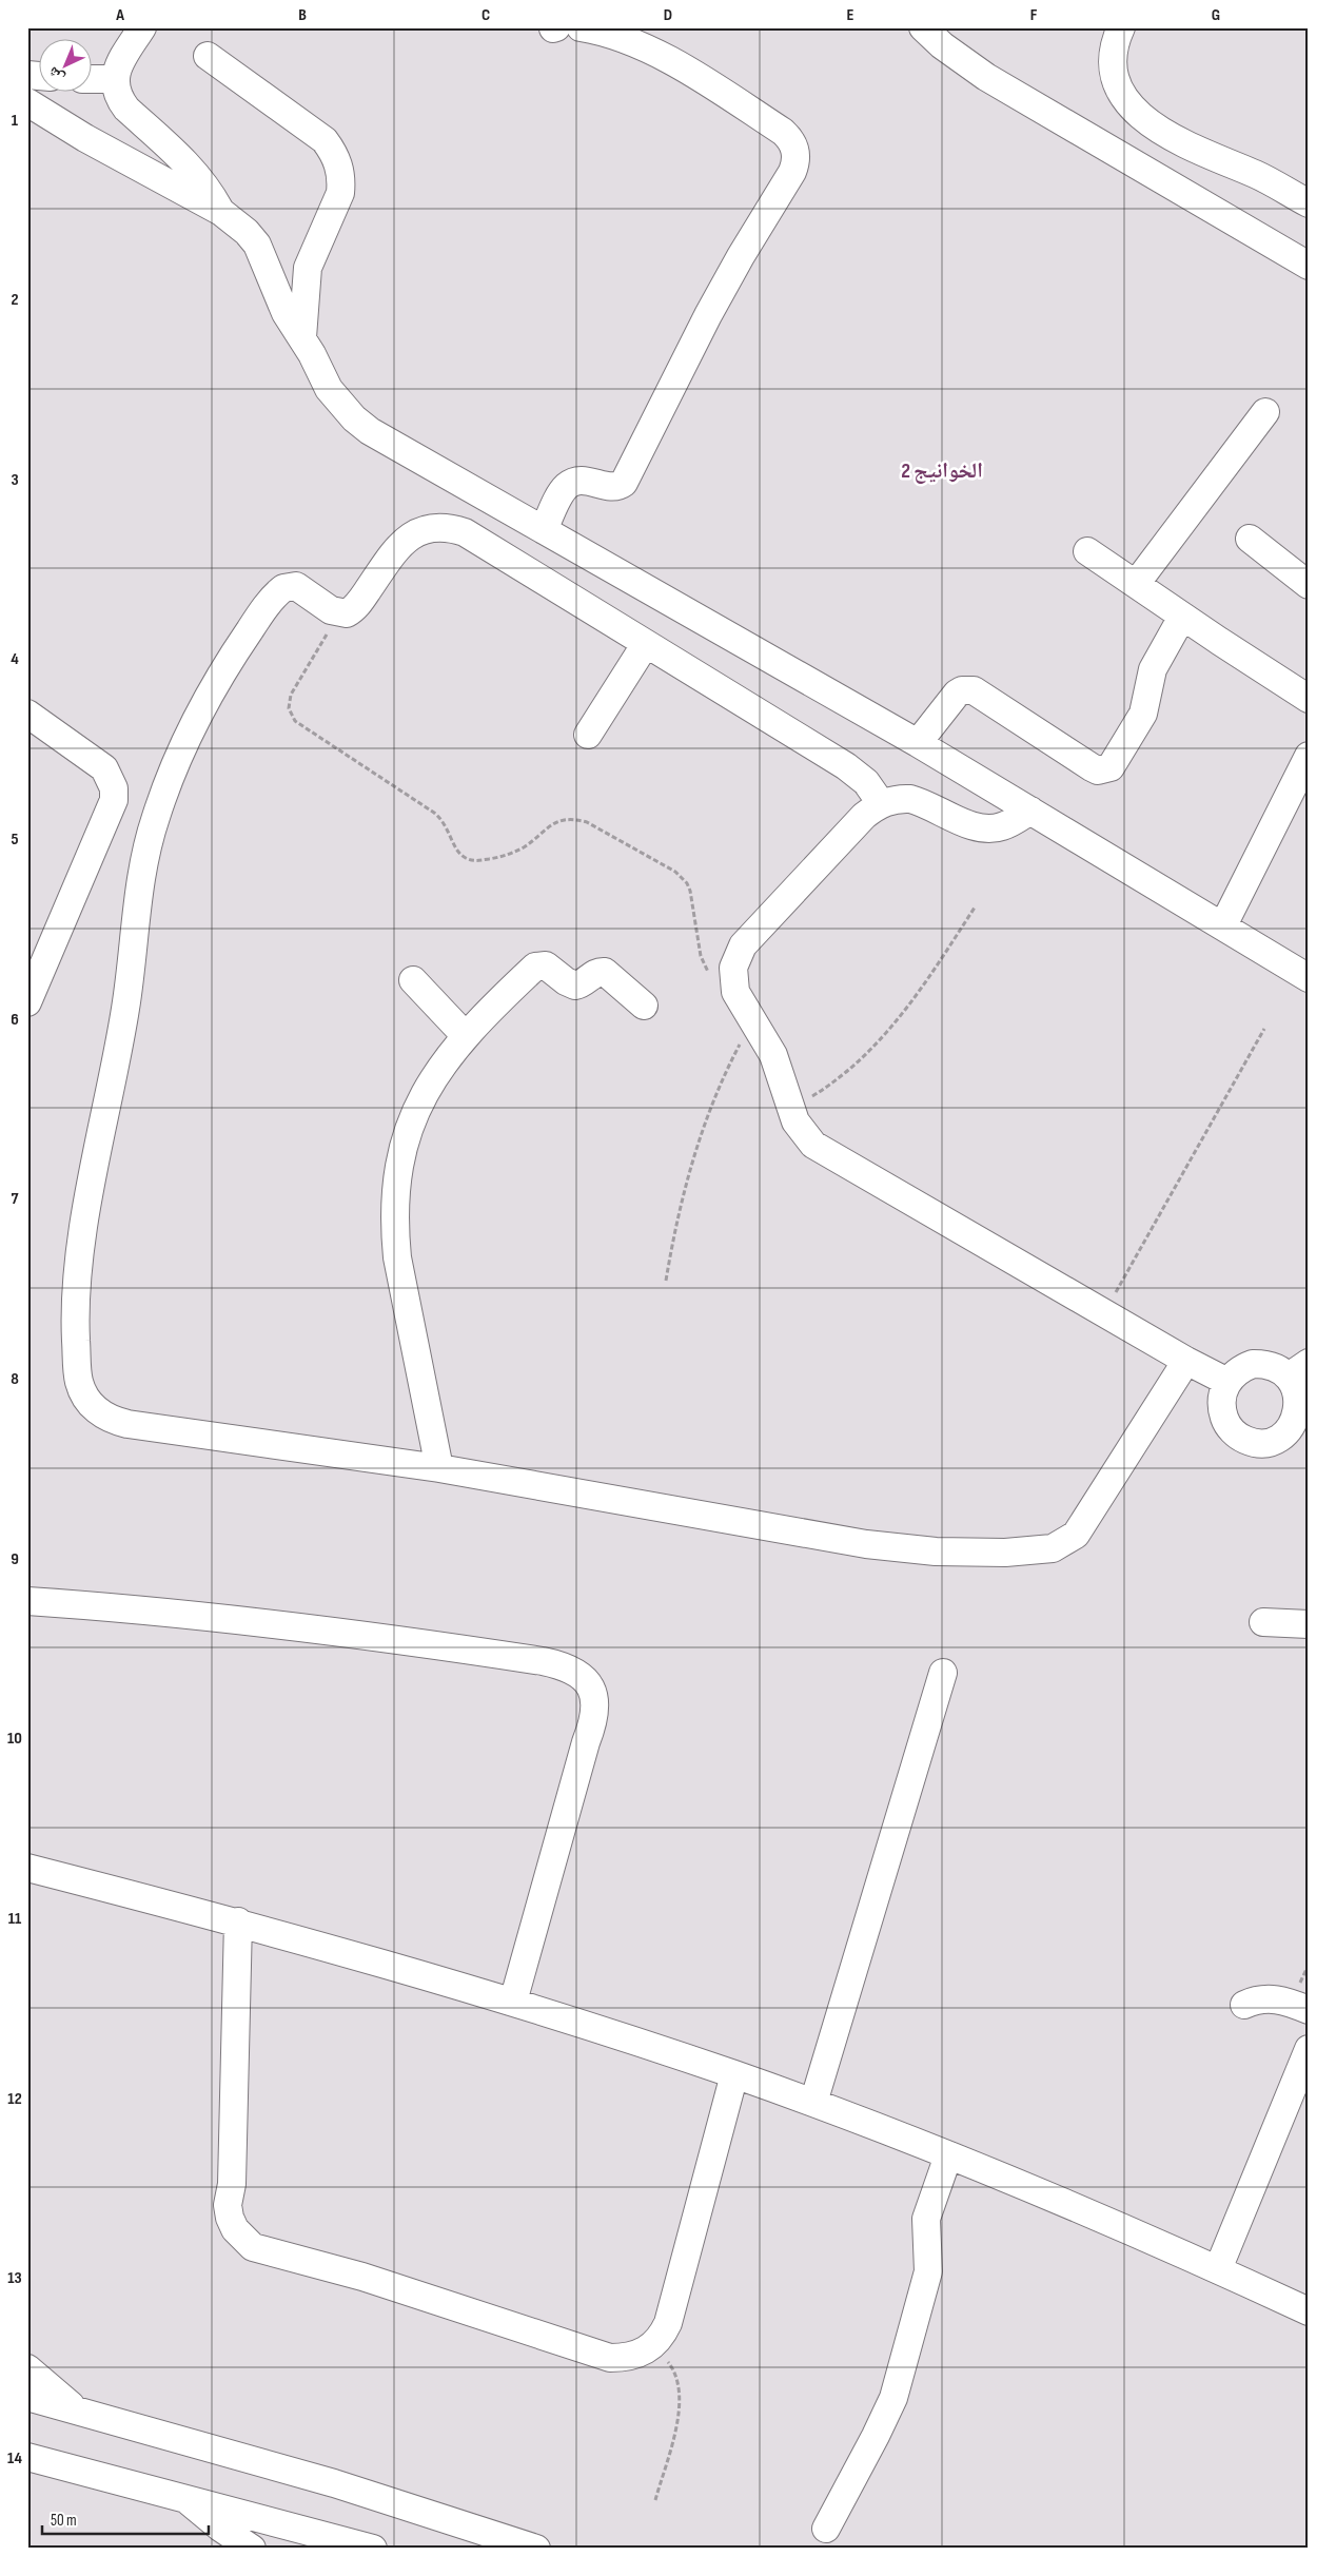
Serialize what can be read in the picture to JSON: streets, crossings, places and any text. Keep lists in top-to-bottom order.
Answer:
{
  "districts": ["الخوانيج 2"],
  "scale_bar": "50 m",
  "north": "bottom left",
  "grid": {
    "columns": [
      "A",
      "B",
      "C",
      "D",
      "E",
      "F",
      "G"
    ],
    "rows": [
      "1",
      "2",
      "3",
      "4",
      "5",
      "6",
      "7",
      "8",
      "9",
      "10",
      "11",
      "12",
      "13",
      "14"
    ]
  }
}
